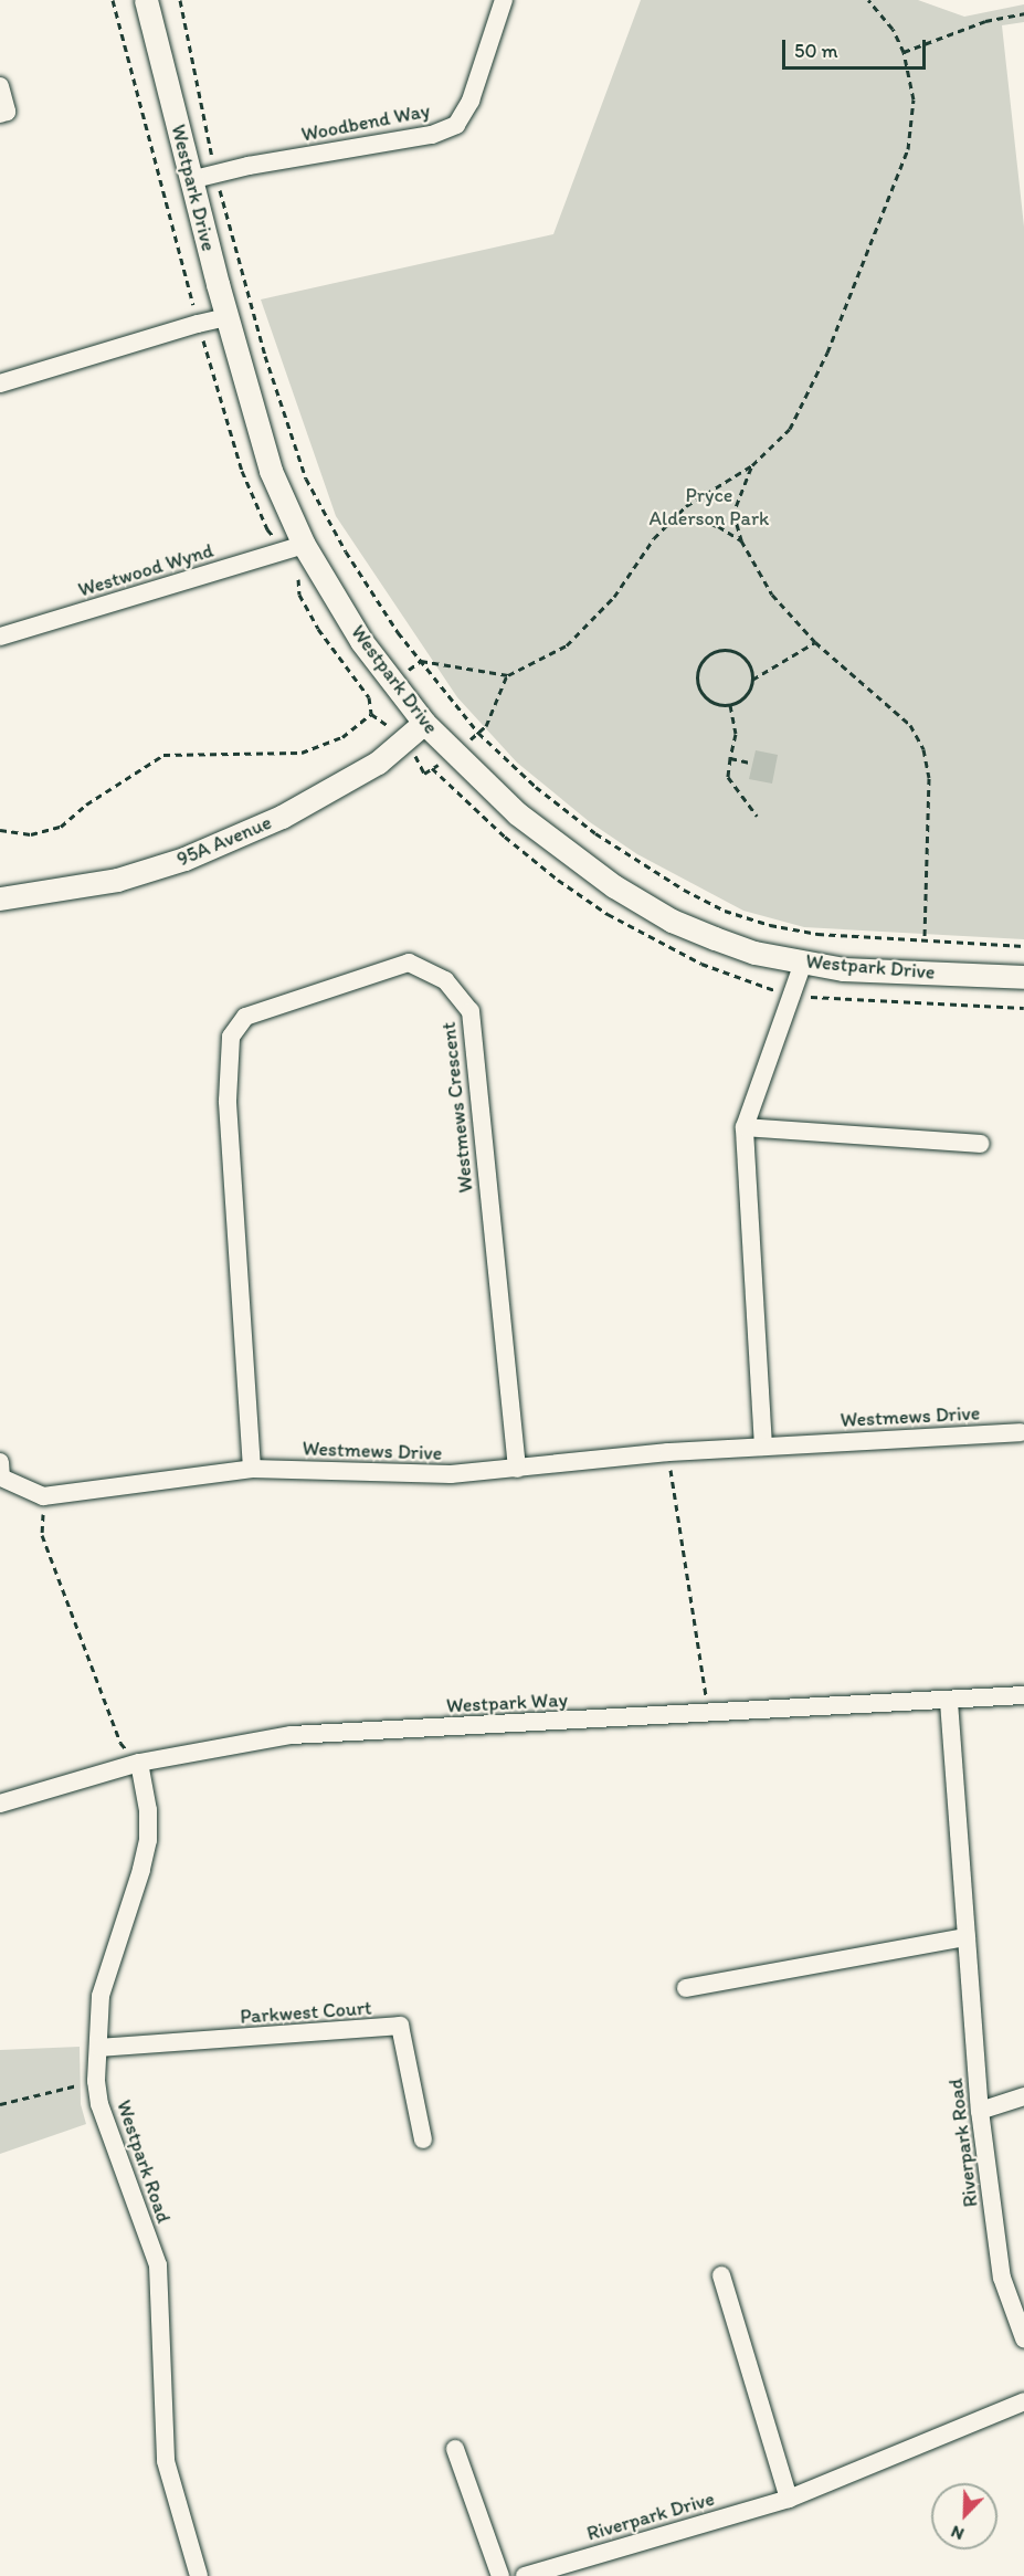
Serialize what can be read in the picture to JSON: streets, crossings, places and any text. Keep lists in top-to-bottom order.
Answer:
{
  "streets": {
    "street": [
      "Woodbend Way",
      "Westpark Drive",
      "Westwood Wynd",
      "95A Avenue",
      "Westmews Crescent",
      "Westmews Drive",
      "Westpark Way",
      "Parkwest Court",
      "Riverpark Road",
      "Westpark Road",
      "Riverpark Drive"
    ]
  },
  "crossings": [
    ["Woodbend Way", "Westpark Drive"],
    ["Westpark Drive", "Westwood Wynd"],
    ["Westpark Drive", "95A Avenue"],
    ["Westmews Crescent", "Westmews Drive"],
    ["Westpark Way", "Riverpark Road"],
    ["Westpark Way", "Westpark Road"],
    ["Parkwest Court", "Westpark Road"]
  ],
  "parks": ["Pryce Alderson Park"],
  "scale_bar": "50 m",
  "north": "bottom left"
}
